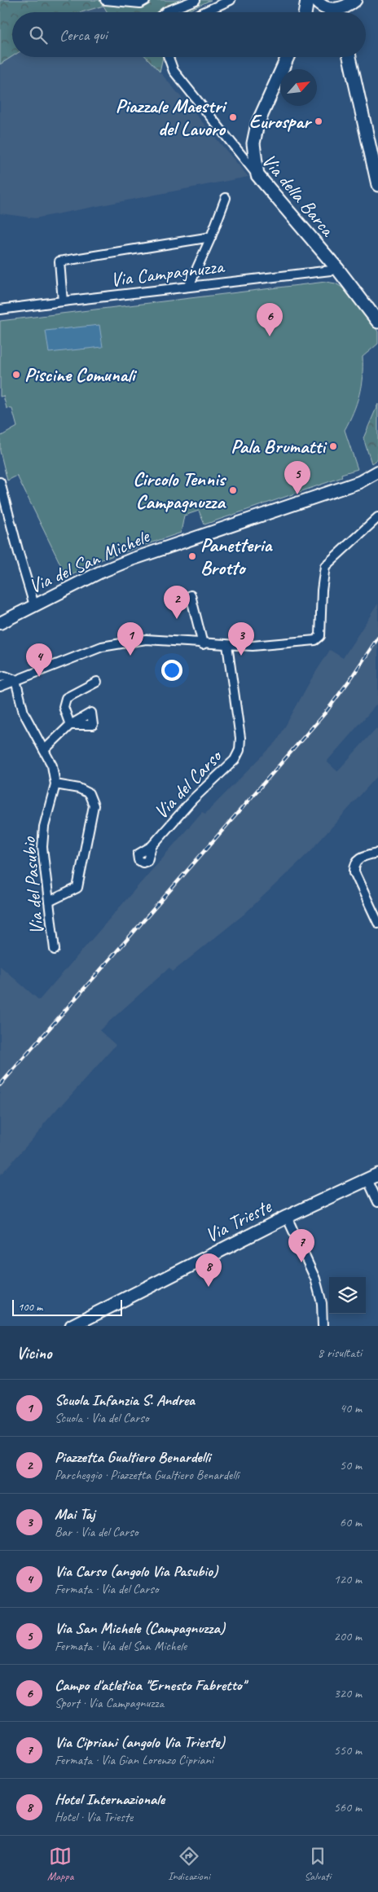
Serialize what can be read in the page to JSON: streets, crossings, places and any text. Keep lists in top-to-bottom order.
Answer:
{
  "streets": {
    "main road": ["Via della Barca", "Via del San Michele", "Via Trieste"],
    "street": ["Via Campagnuzza", "Via del Carso", "Via del Pasubio"]
  },
  "crossings": [
    ["Via della Barca", "Via Campagnuzza"]
  ],
  "places": [
    "Piazzale Maestri del Lavoro",
    "Eurospar",
    "Piscine Comunali",
    "Pala Brumatti",
    "Circolo Tennis Campagnuzza",
    "Panetteria Brotto"
  ],
  "scale_bar": "100 m",
  "north": "top right",
  "page": {
    "search": "Cerca qui",
    "pins": [
      "6",
      "5",
      "2",
      "1",
      "3",
      "4",
      "7",
      "8"
    ],
    "scale": "100 m",
    "heading": ["Vicino", "8 risultati"],
    "list": [
      {
        "mark": "1",
        "name": "Scuola Infanzia S. Andrea",
        "note": "Scuola · Via del Carso",
        "value": "40 m"
      },
      {
        "mark": "2",
        "name": "Piazzetta Gualtiero Benardelli",
        "note": "Parcheggio · Piazzetta Gualtiero Benardelli",
        "value": "50 m"
      },
      {
        "mark": "3",
        "name": "Mai Taj",
        "note": "Bar · Via del Carso",
        "value": "60 m"
      },
      {
        "mark": "4",
        "name": "Via Carso (angolo Via Pasubio)",
        "note": "Fermata · Via del Carso",
        "value": "120 m"
      },
      {
        "mark": "5",
        "name": "Via San Michele (Campagnuzza)",
        "note": "Fermata · Via del San Michele",
        "value": "200 m"
      },
      {
        "mark": "6",
        "name": "Campo d'atletica \"Ernesto Fabretto\"",
        "note": "Sport · Via Campagnuzza",
        "value": "320 m"
      },
      {
        "mark": "7",
        "name": "Via Cipriani (angolo Via Trieste)",
        "note": "Fermata · Via Gian Lorenzo Cipriani",
        "value": "550 m"
      },
      {
        "mark": "8",
        "name": "Hotel Internazionale",
        "note": "Hotel · Via Trieste",
        "value": "560 m"
      }
    ],
    "nav": ["Mappa", "Indicazioni", "Salvati"]
  }
}
